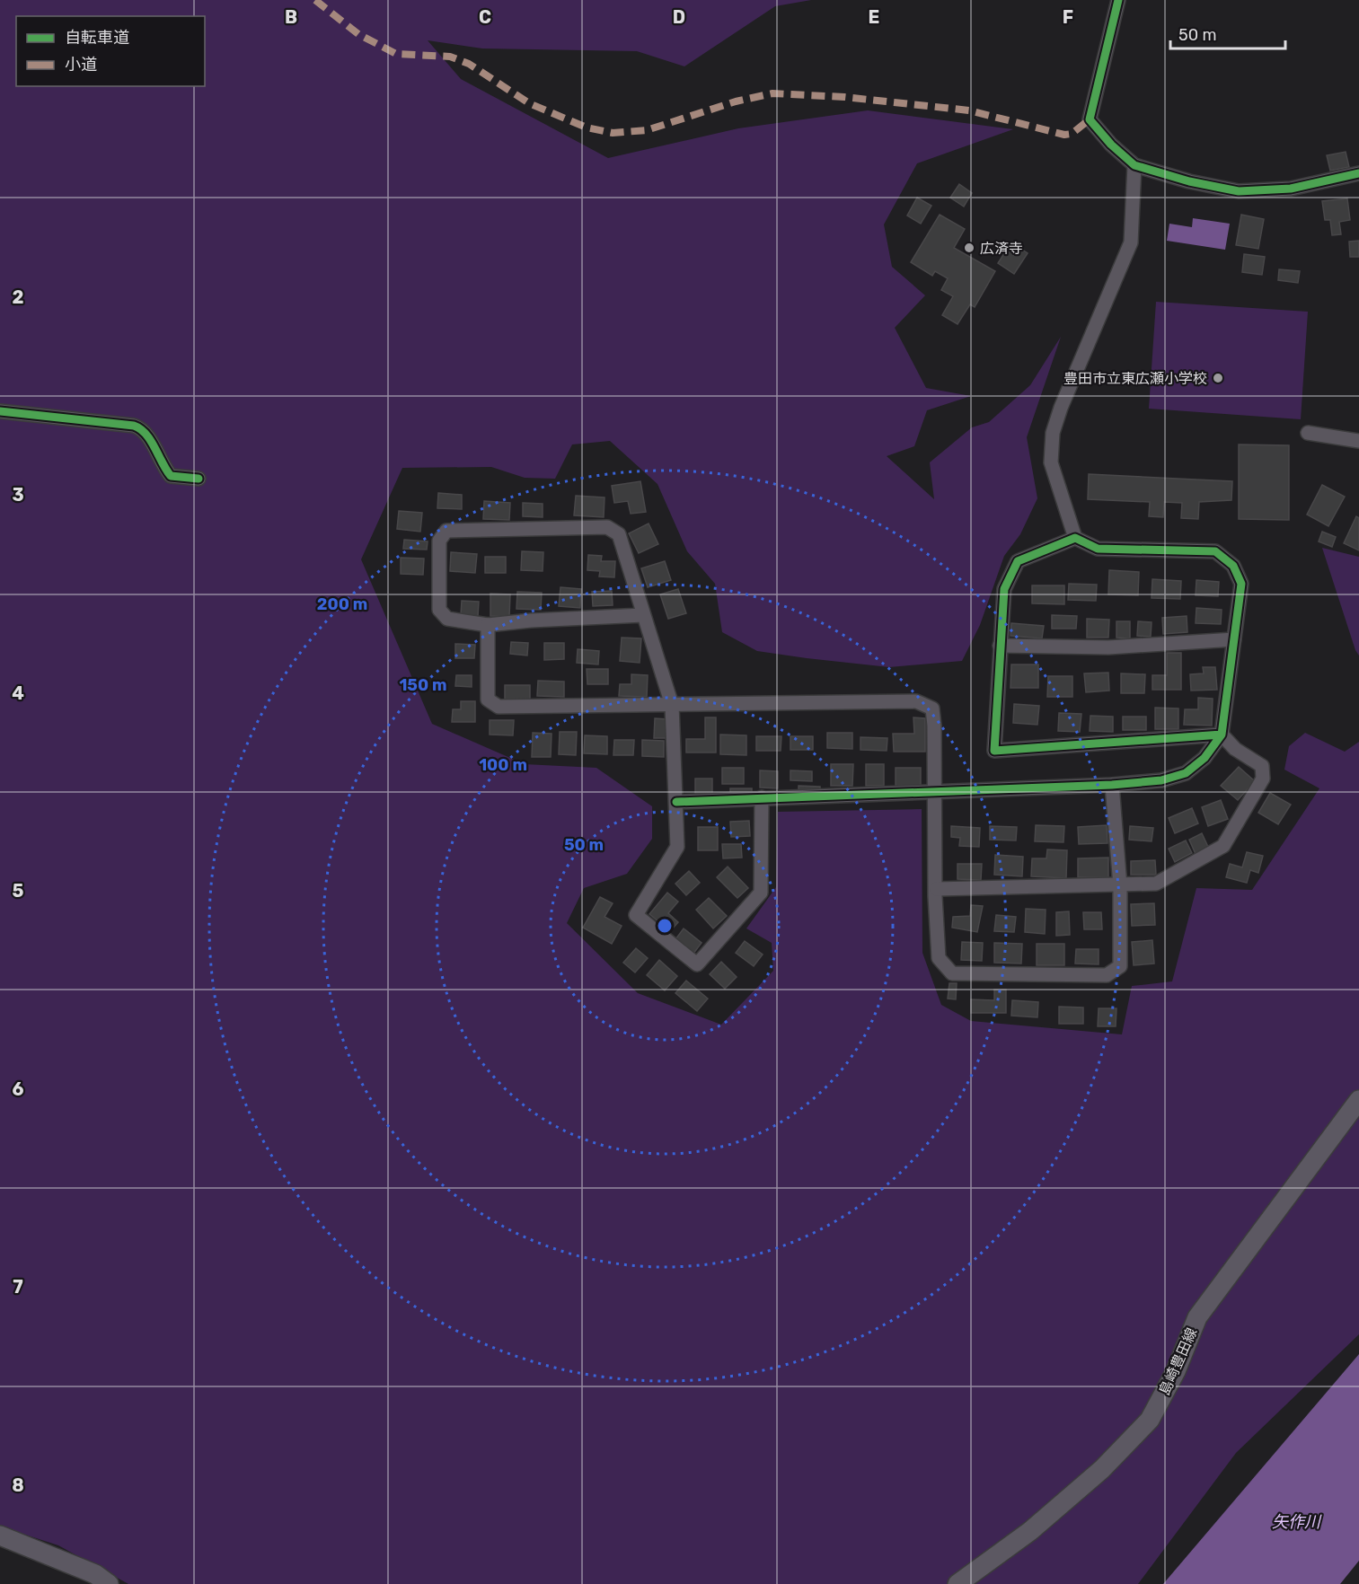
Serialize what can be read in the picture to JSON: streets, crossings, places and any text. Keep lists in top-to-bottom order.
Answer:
{
  "streets": {
    "main road": ["島崎豊田線"]
  },
  "water": ["矢作川"],
  "places": ["広済寺", "豊田市立東広瀬小学校"],
  "legend": ["自転車道", "小道"],
  "scale_bar": "50 m",
  "grid": {
    "columns": [
      "B",
      "C",
      "D",
      "E",
      "F"
    ],
    "rows": [
      "2",
      "3",
      "4",
      "5",
      "6",
      "7",
      "8"
    ]
  },
  "rings": [
    "200 m",
    "150 m",
    "100 m",
    "50 m"
  ]
}
